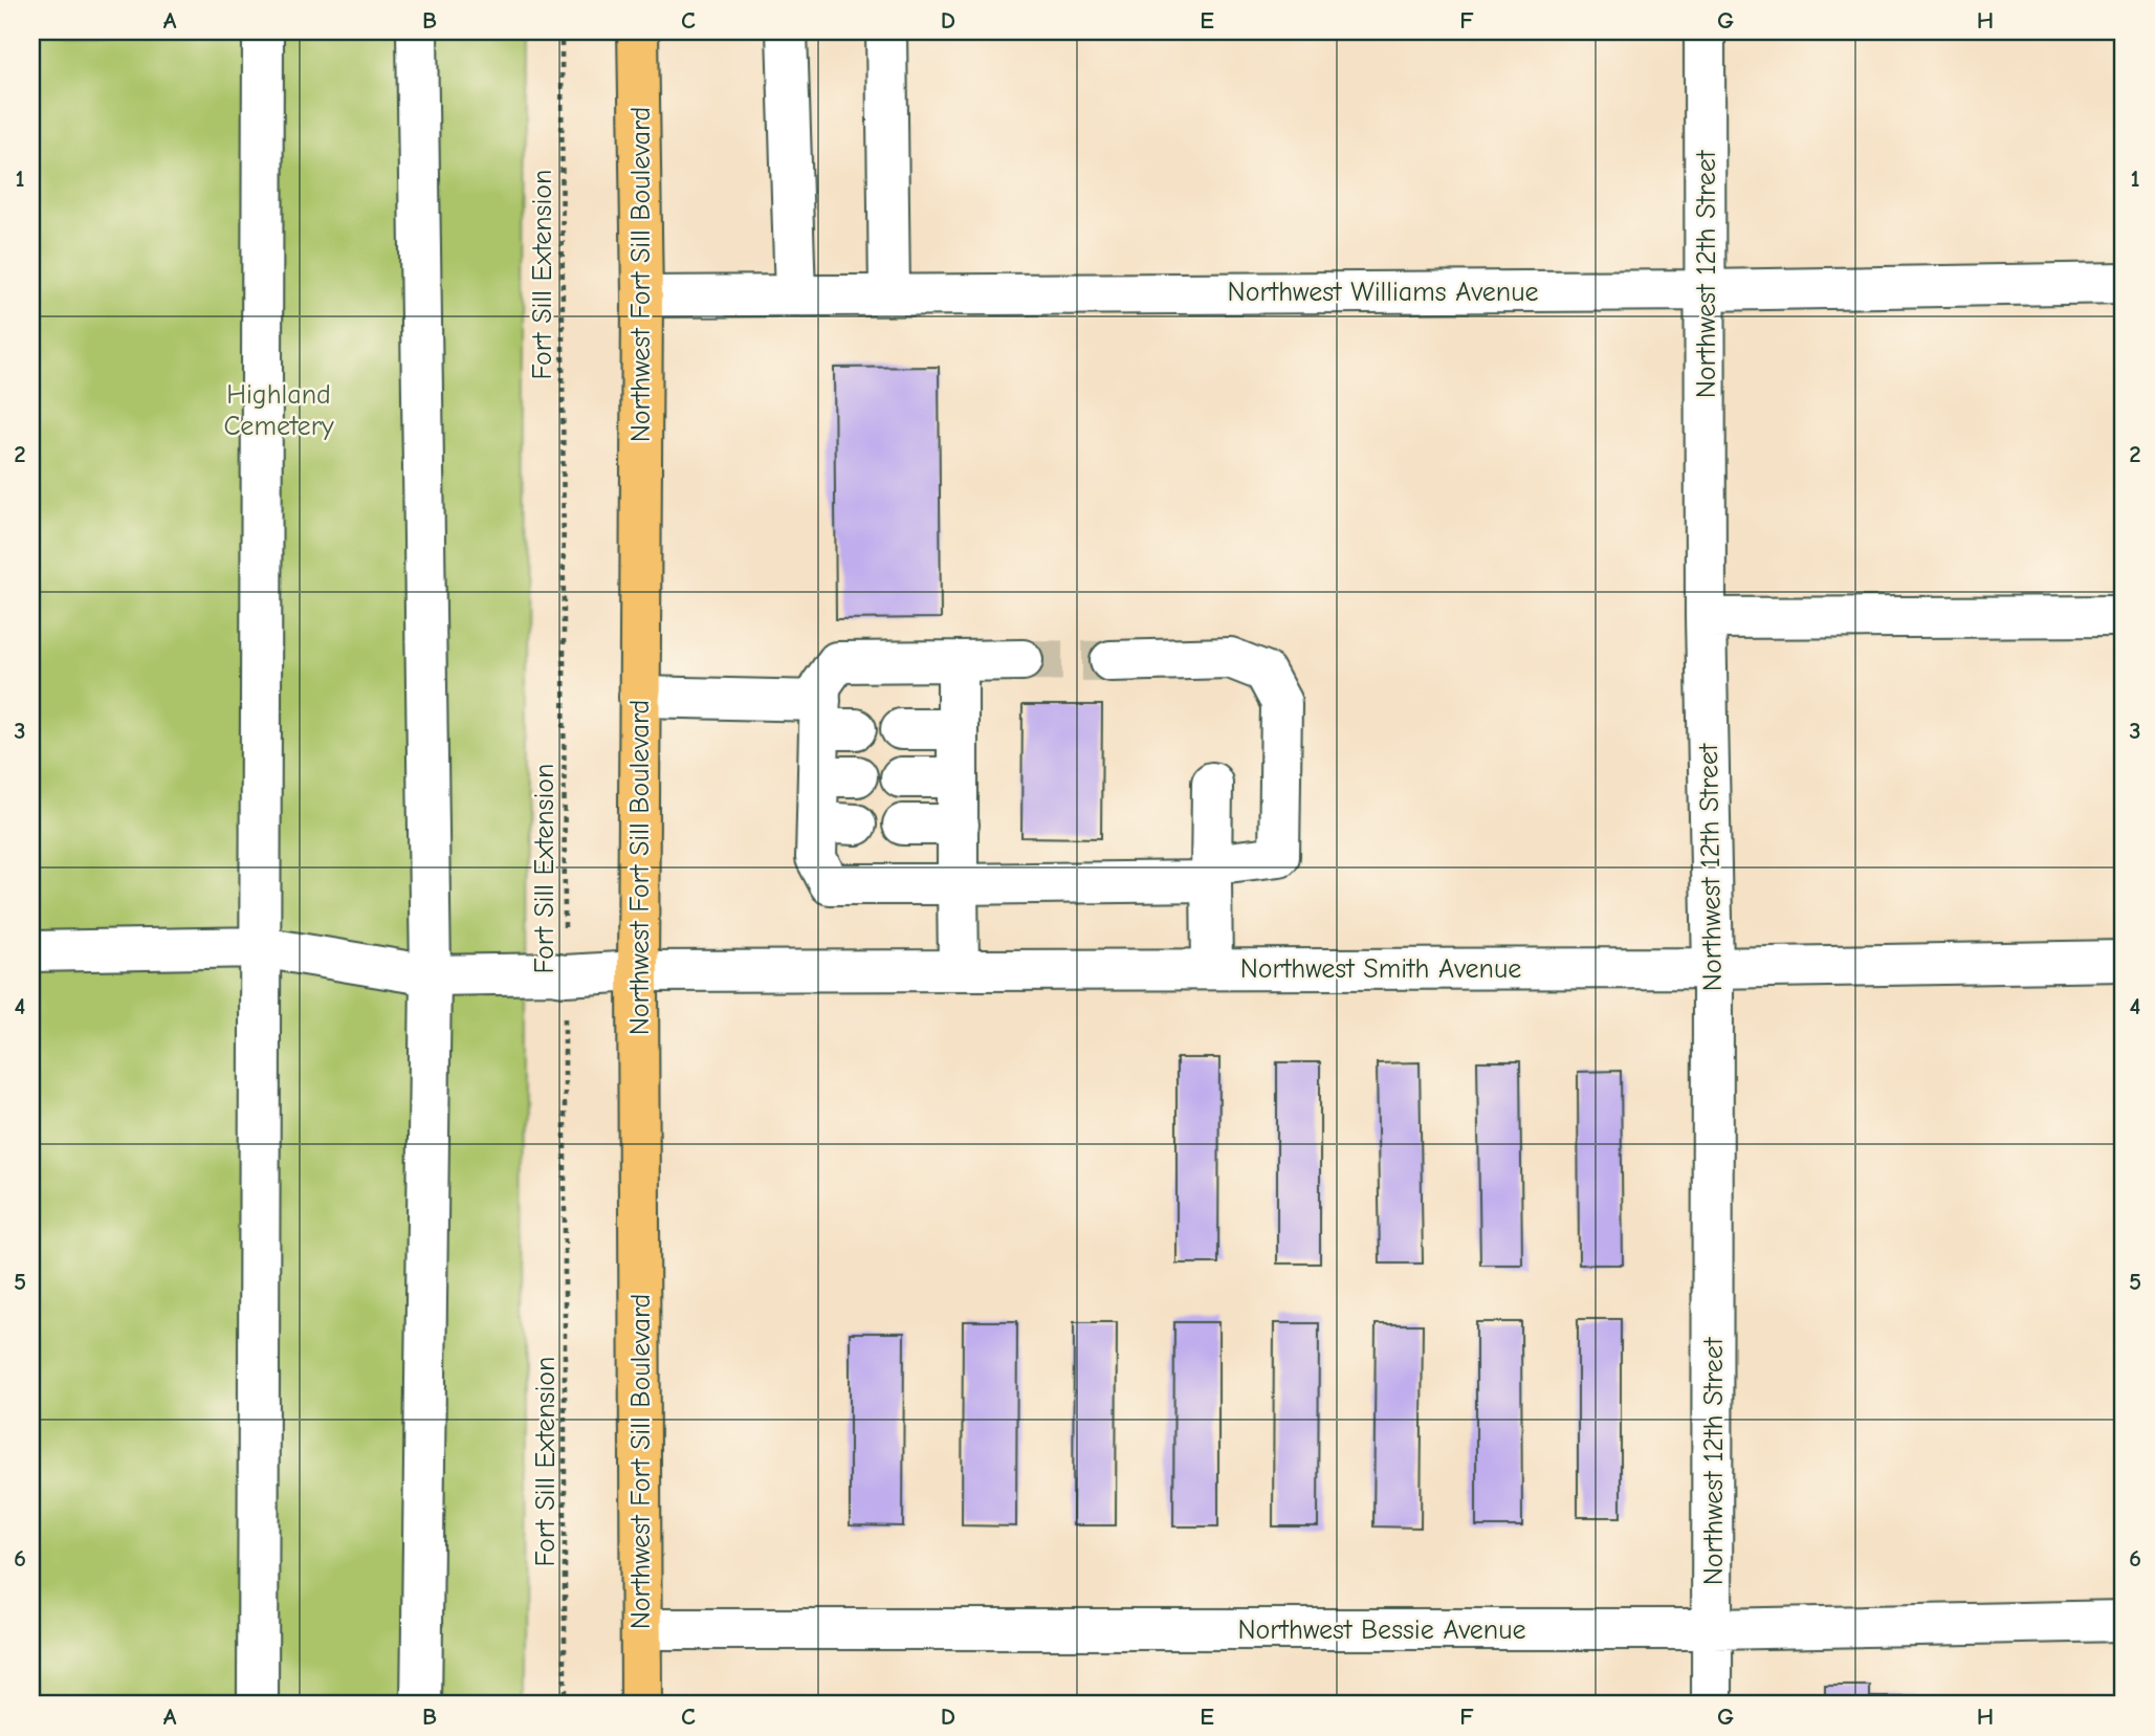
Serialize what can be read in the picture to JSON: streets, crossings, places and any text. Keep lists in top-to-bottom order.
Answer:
{
  "streets": {
    "main road": ["Northwest Fort Sill Boulevard"],
    "street": [
      "Northwest 12th Street",
      "Northwest Williams Avenue",
      "Northwest Smith Avenue",
      "Northwest Bessie Avenue"
    ],
    "path": ["Fort Sill Extension"]
  },
  "crossings": [
    ["Fort Sill Extension", "Northwest Smith Avenue"],
    ["Northwest Fort Sill Boulevard", "Northwest Williams Avenue"],
    ["Northwest Fort Sill Boulevard", "Northwest Smith Avenue"],
    ["Northwest Fort Sill Boulevard", "Northwest Bessie Avenue"],
    ["Northwest 12th Street", "Northwest Williams Avenue"],
    ["Northwest 12th Street", "Northwest Smith Avenue"],
    ["Northwest 12th Street", "Northwest Bessie Avenue"]
  ],
  "parks": ["Highland Cemetery"],
  "grid": {
    "columns": [
      "A",
      "B",
      "C",
      "D",
      "E",
      "F",
      "G",
      "H"
    ],
    "rows": [
      "1",
      "2",
      "3",
      "4",
      "5",
      "6"
    ]
  }
}
